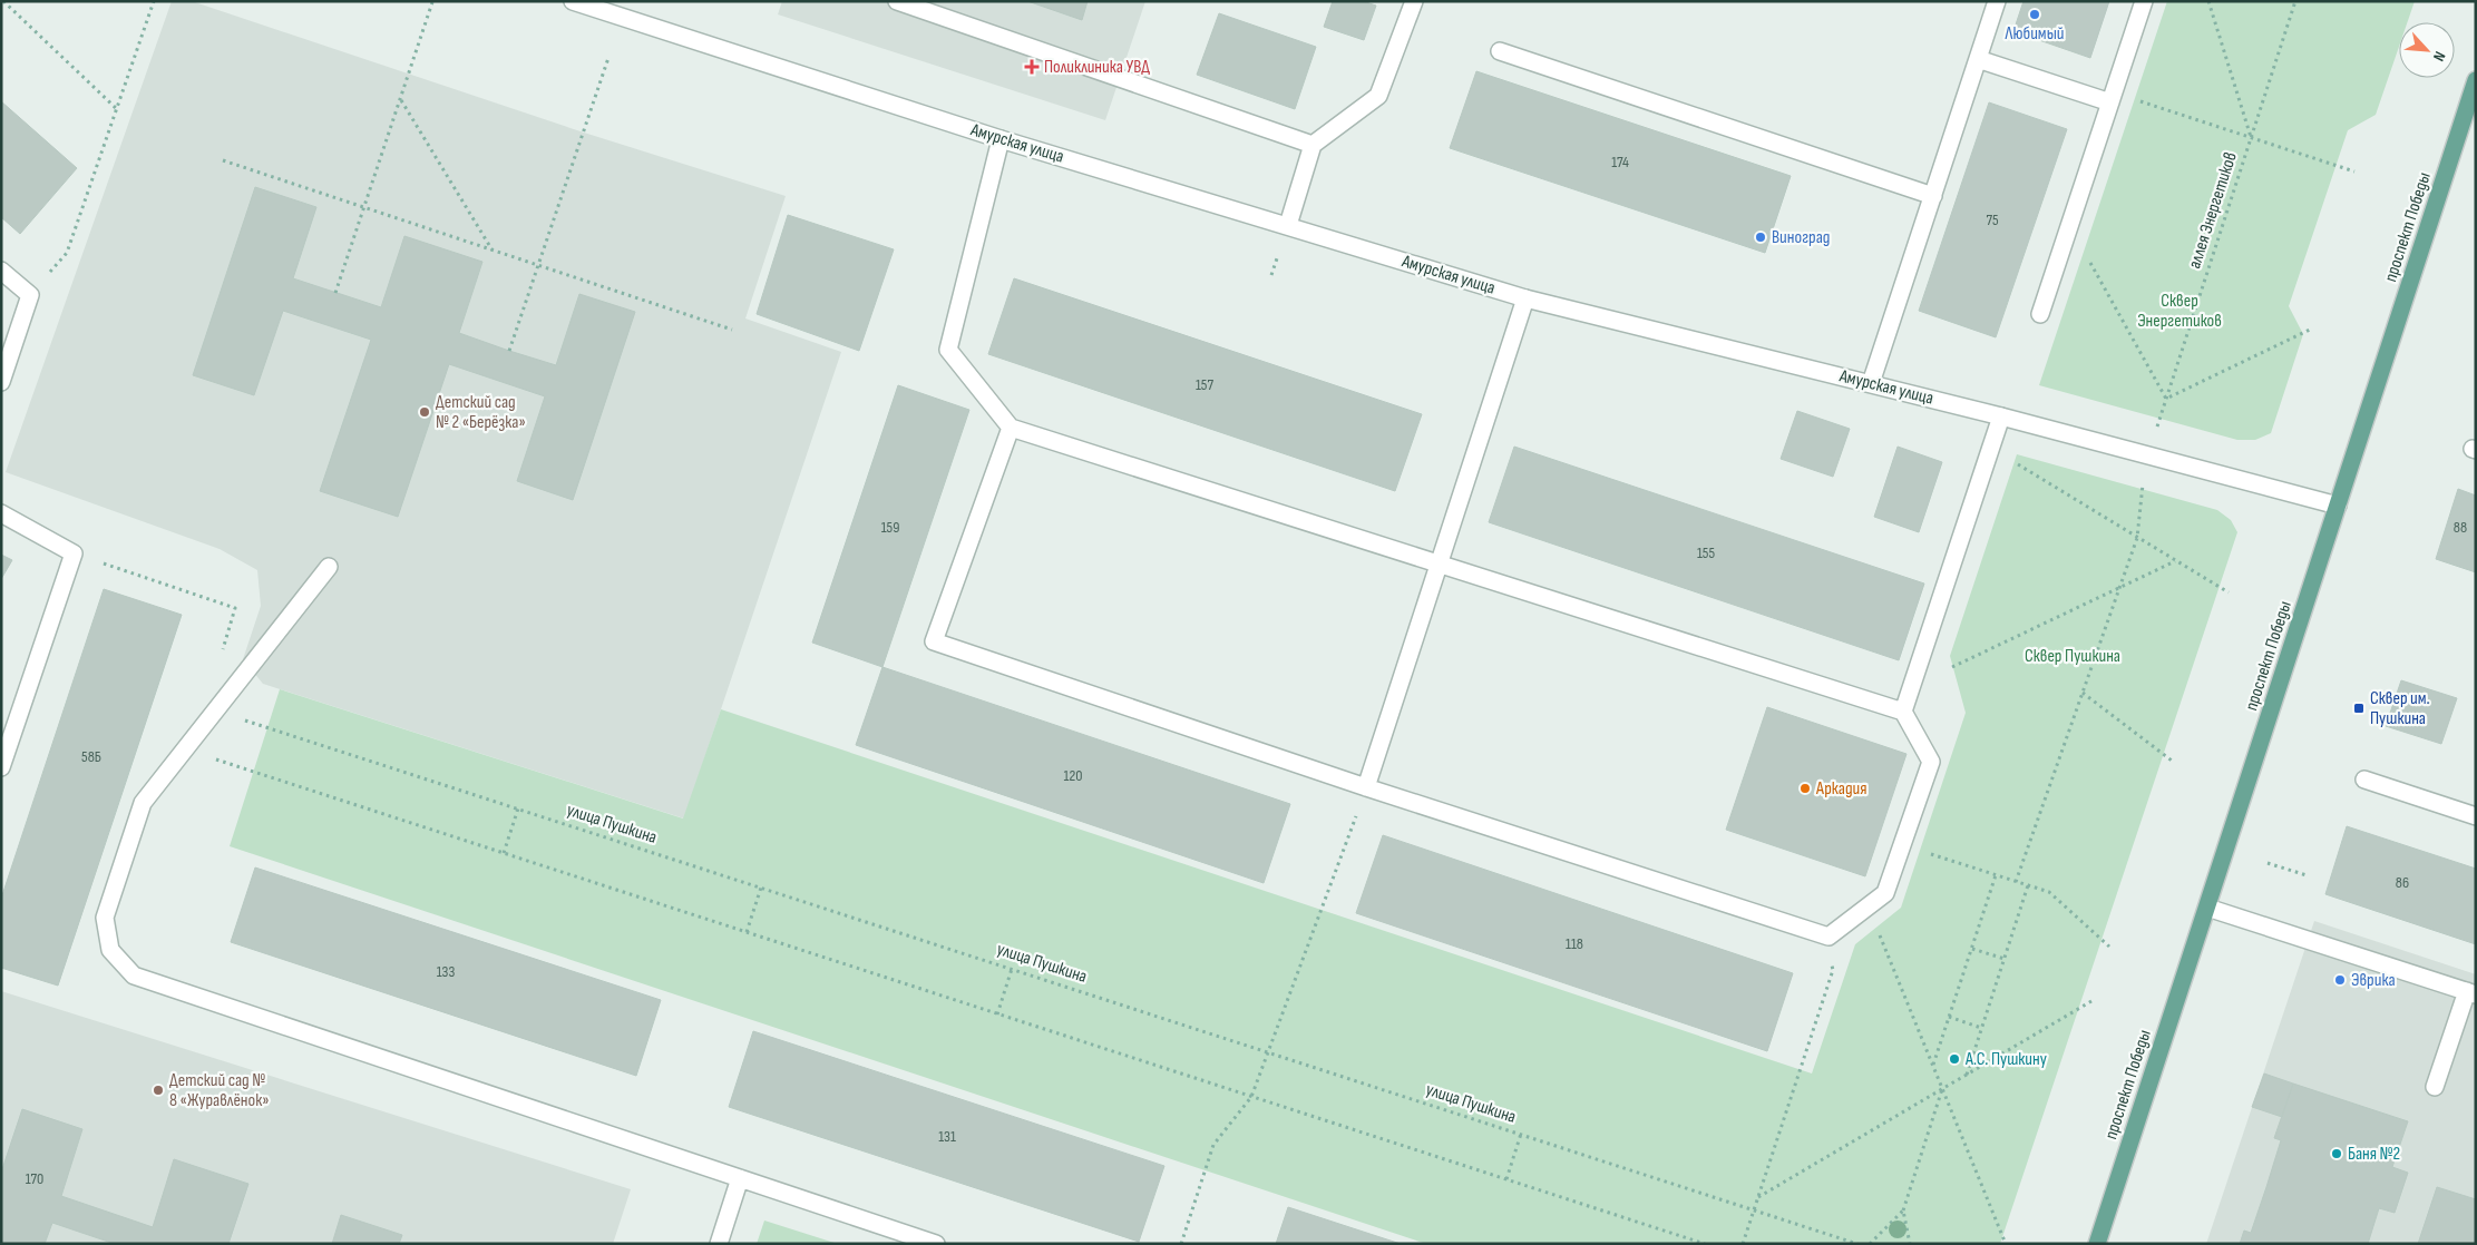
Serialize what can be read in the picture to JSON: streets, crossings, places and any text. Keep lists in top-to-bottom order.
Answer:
{
  "streets": {
    "main road": ["проспект Победы"],
    "street": ["Амурская улица"],
    "path": ["аллея Энергетиков", "улица Пушкина"]
  },
  "crossings": [
    ["Амурская улица", "проспект Победы"]
  ],
  "parks": ["Сквер Энергетиков", "Сквер Пушкина"],
  "places": {
    "other": [
      "Любимый",
      "Виноград",
      "Детский сад № 2 «Берёзка»",
      "Аркадия",
      "Эврика",
      "А.С. Пушкину",
      "Детский сад № 8 «Журавлёнок»",
      "Баня №2"
    ],
    "health": ["Поликлиника УВД"],
    "transit": ["Сквер им. Пушкина"]
  },
  "house_numbers": [
    "174",
    "75",
    "157",
    "159",
    "88",
    "155",
    "58Б",
    "120",
    "86",
    "118",
    "133",
    "131",
    "170"
  ],
  "north": "bottom right"
}
